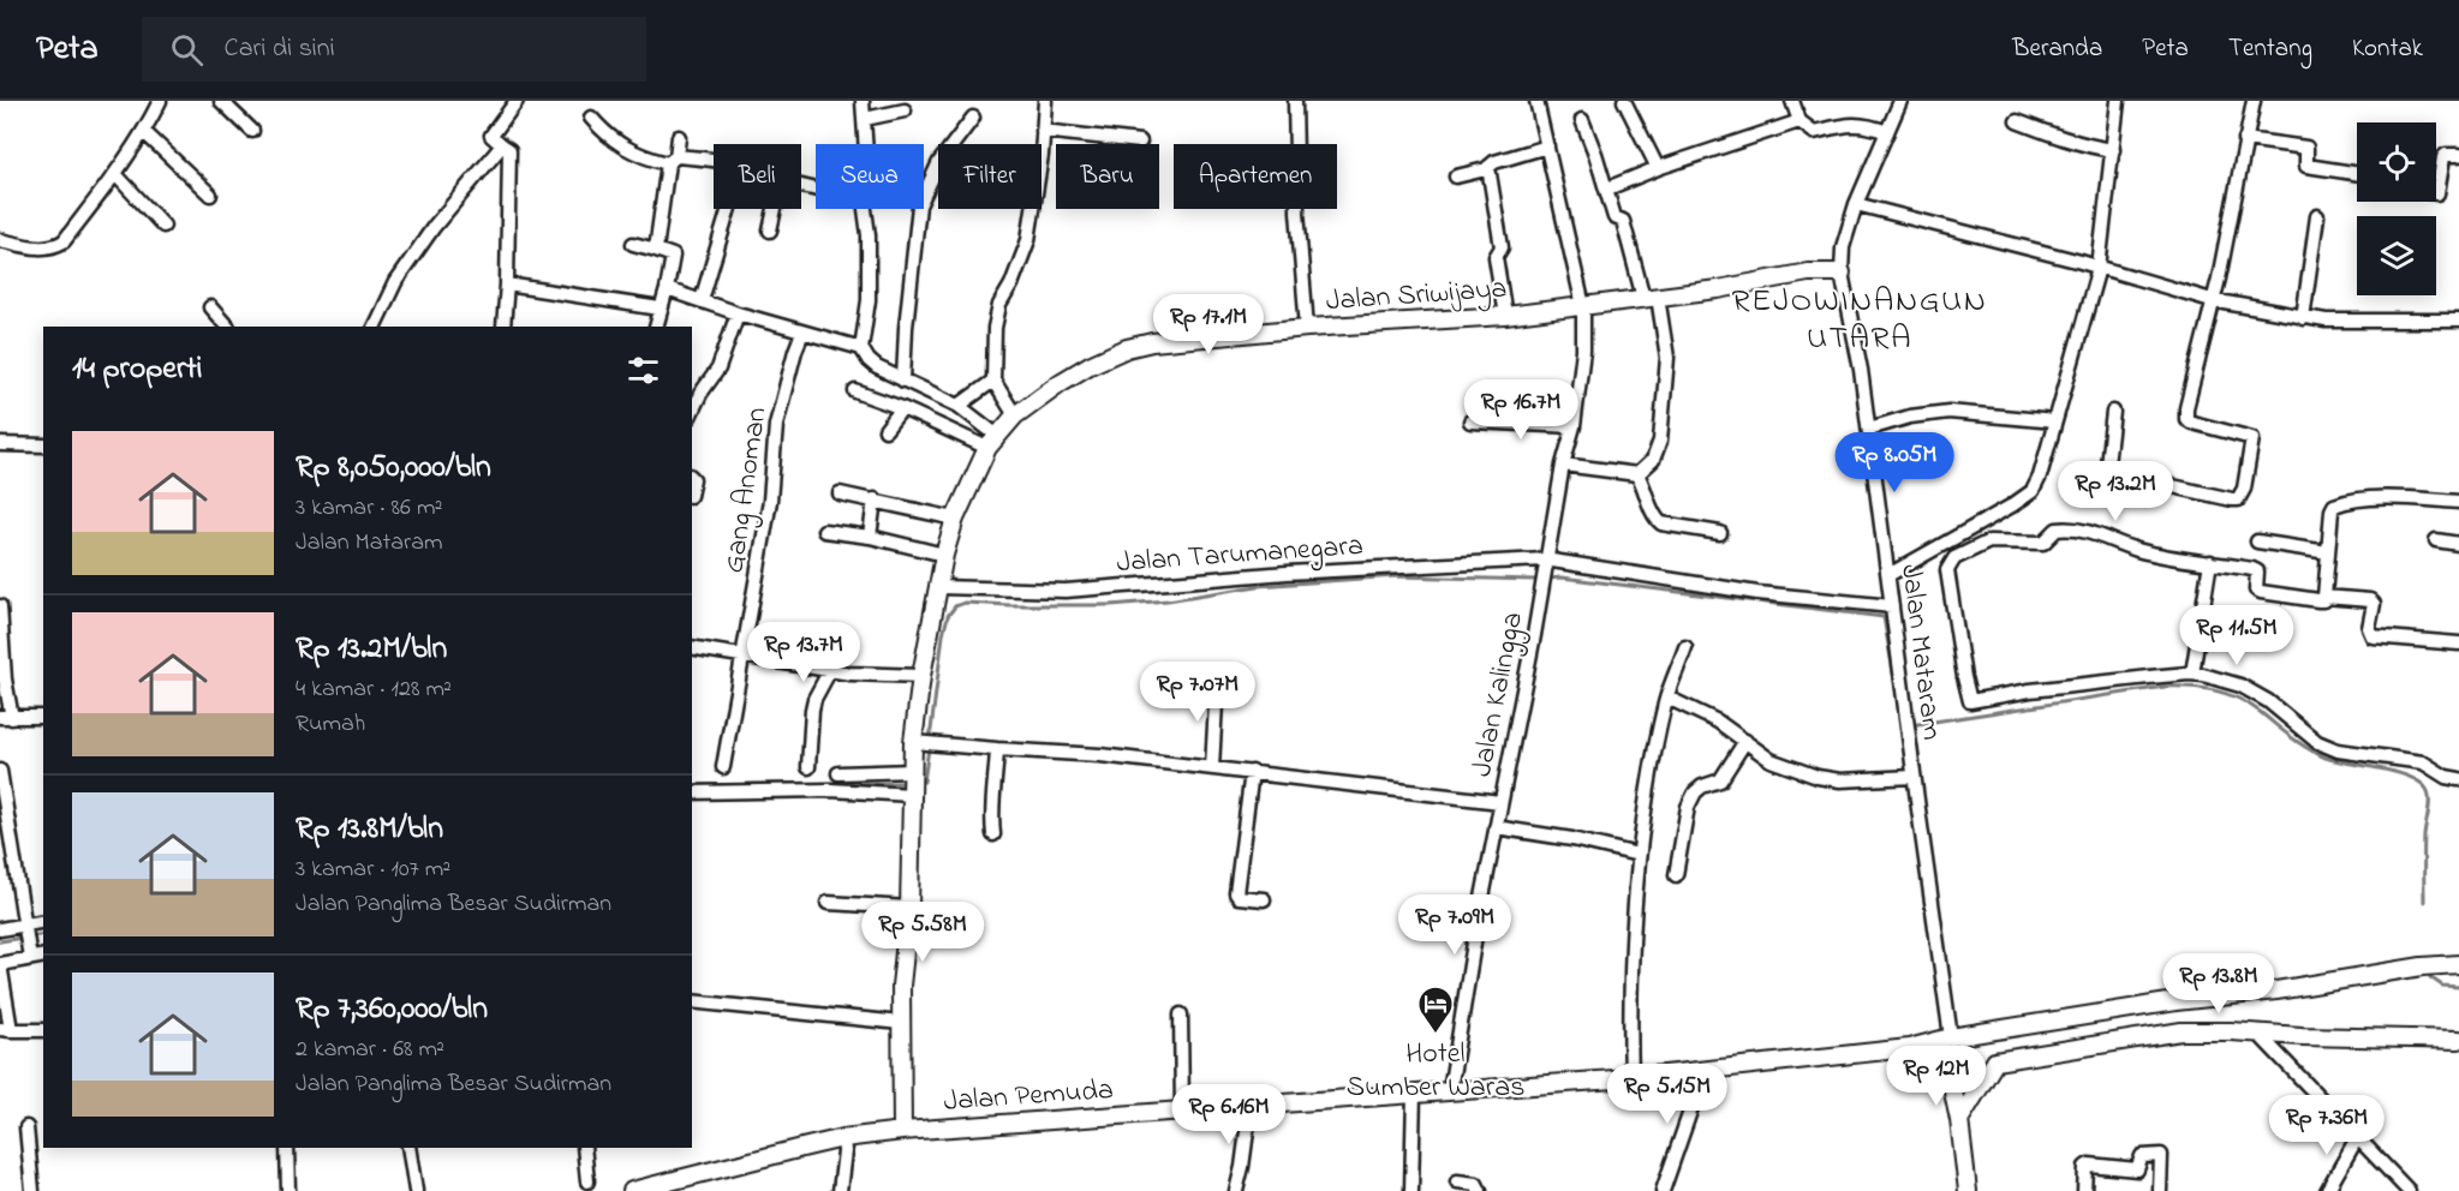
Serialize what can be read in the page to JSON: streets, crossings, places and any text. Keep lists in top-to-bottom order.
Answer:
{
  "streets": {
    "main road": ["Jalan Sriwijaya", "Jalan Pemuda"],
    "street": [
      "Gang Anoman",
      "Jalan Tarumanegara",
      "Jalan Mataram",
      "Jalan Kalingga"
    ]
  },
  "crossings": [
    ["Jalan Sriwijaya", "Jalan Tarumanegara"],
    ["Jalan Sriwijaya", "Jalan Mataram"],
    ["Jalan Sriwijaya", "Jalan Kalingga"],
    ["Jalan Sriwijaya", "Jalan Pemuda"],
    ["Jalan Tarumanegara", "Jalan Mataram"],
    ["Jalan Tarumanegara", "Jalan Kalingga"],
    ["Jalan Mataram", "Jalan Pemuda"],
    ["Jalan Kalingga", "Jalan Pemuda"]
  ],
  "districts": ["REJOWINANGUN UTARA"],
  "places": {
    "hotel": ["Hotel Sumber Waras"]
  },
  "page": {
    "header": "Peta",
    "search": "Cari di sini",
    "nav": [
      "Beranda",
      "Peta",
      "Tentang",
      "Kontak"
    ],
    "chip": [
      "Beli",
      "Sewa",
      "Filter",
      "Baru",
      "Apartemen"
    ],
    "price": [
      "Rp 17.1M",
      "Rp 16.7M",
      "Rp 8.05M",
      "Rp 13.2M",
      "Rp 11.5M",
      "Rp 13.7M",
      "Rp 7.07M",
      "Rp 7.09M",
      "Rp 5.58M",
      "Rp 13.8M",
      "Rp 12M",
      "Rp 5.15M",
      "Rp 6.16M",
      "Rp 7.36M"
    ],
    "heading": "14 properti",
    "list": [
      {
        "name": "Rp 8,050,000/bln",
        "note": "3 kamar · 86 m² · Jalan Mataram"
      },
      {
        "name": "Rp 13.2M/bln",
        "note": "4 kamar · 128 m² · Rumah"
      },
      {
        "name": "Rp 13.8M/bln",
        "note": "3 kamar · 107 m² · Jalan Panglima Besar Sudirman"
      },
      {
        "name": "Rp 7,360,000/bln",
        "note": "2 kamar · 68 m² · Jalan Panglima Besar Sudirman"
      }
    ]
  }
}
